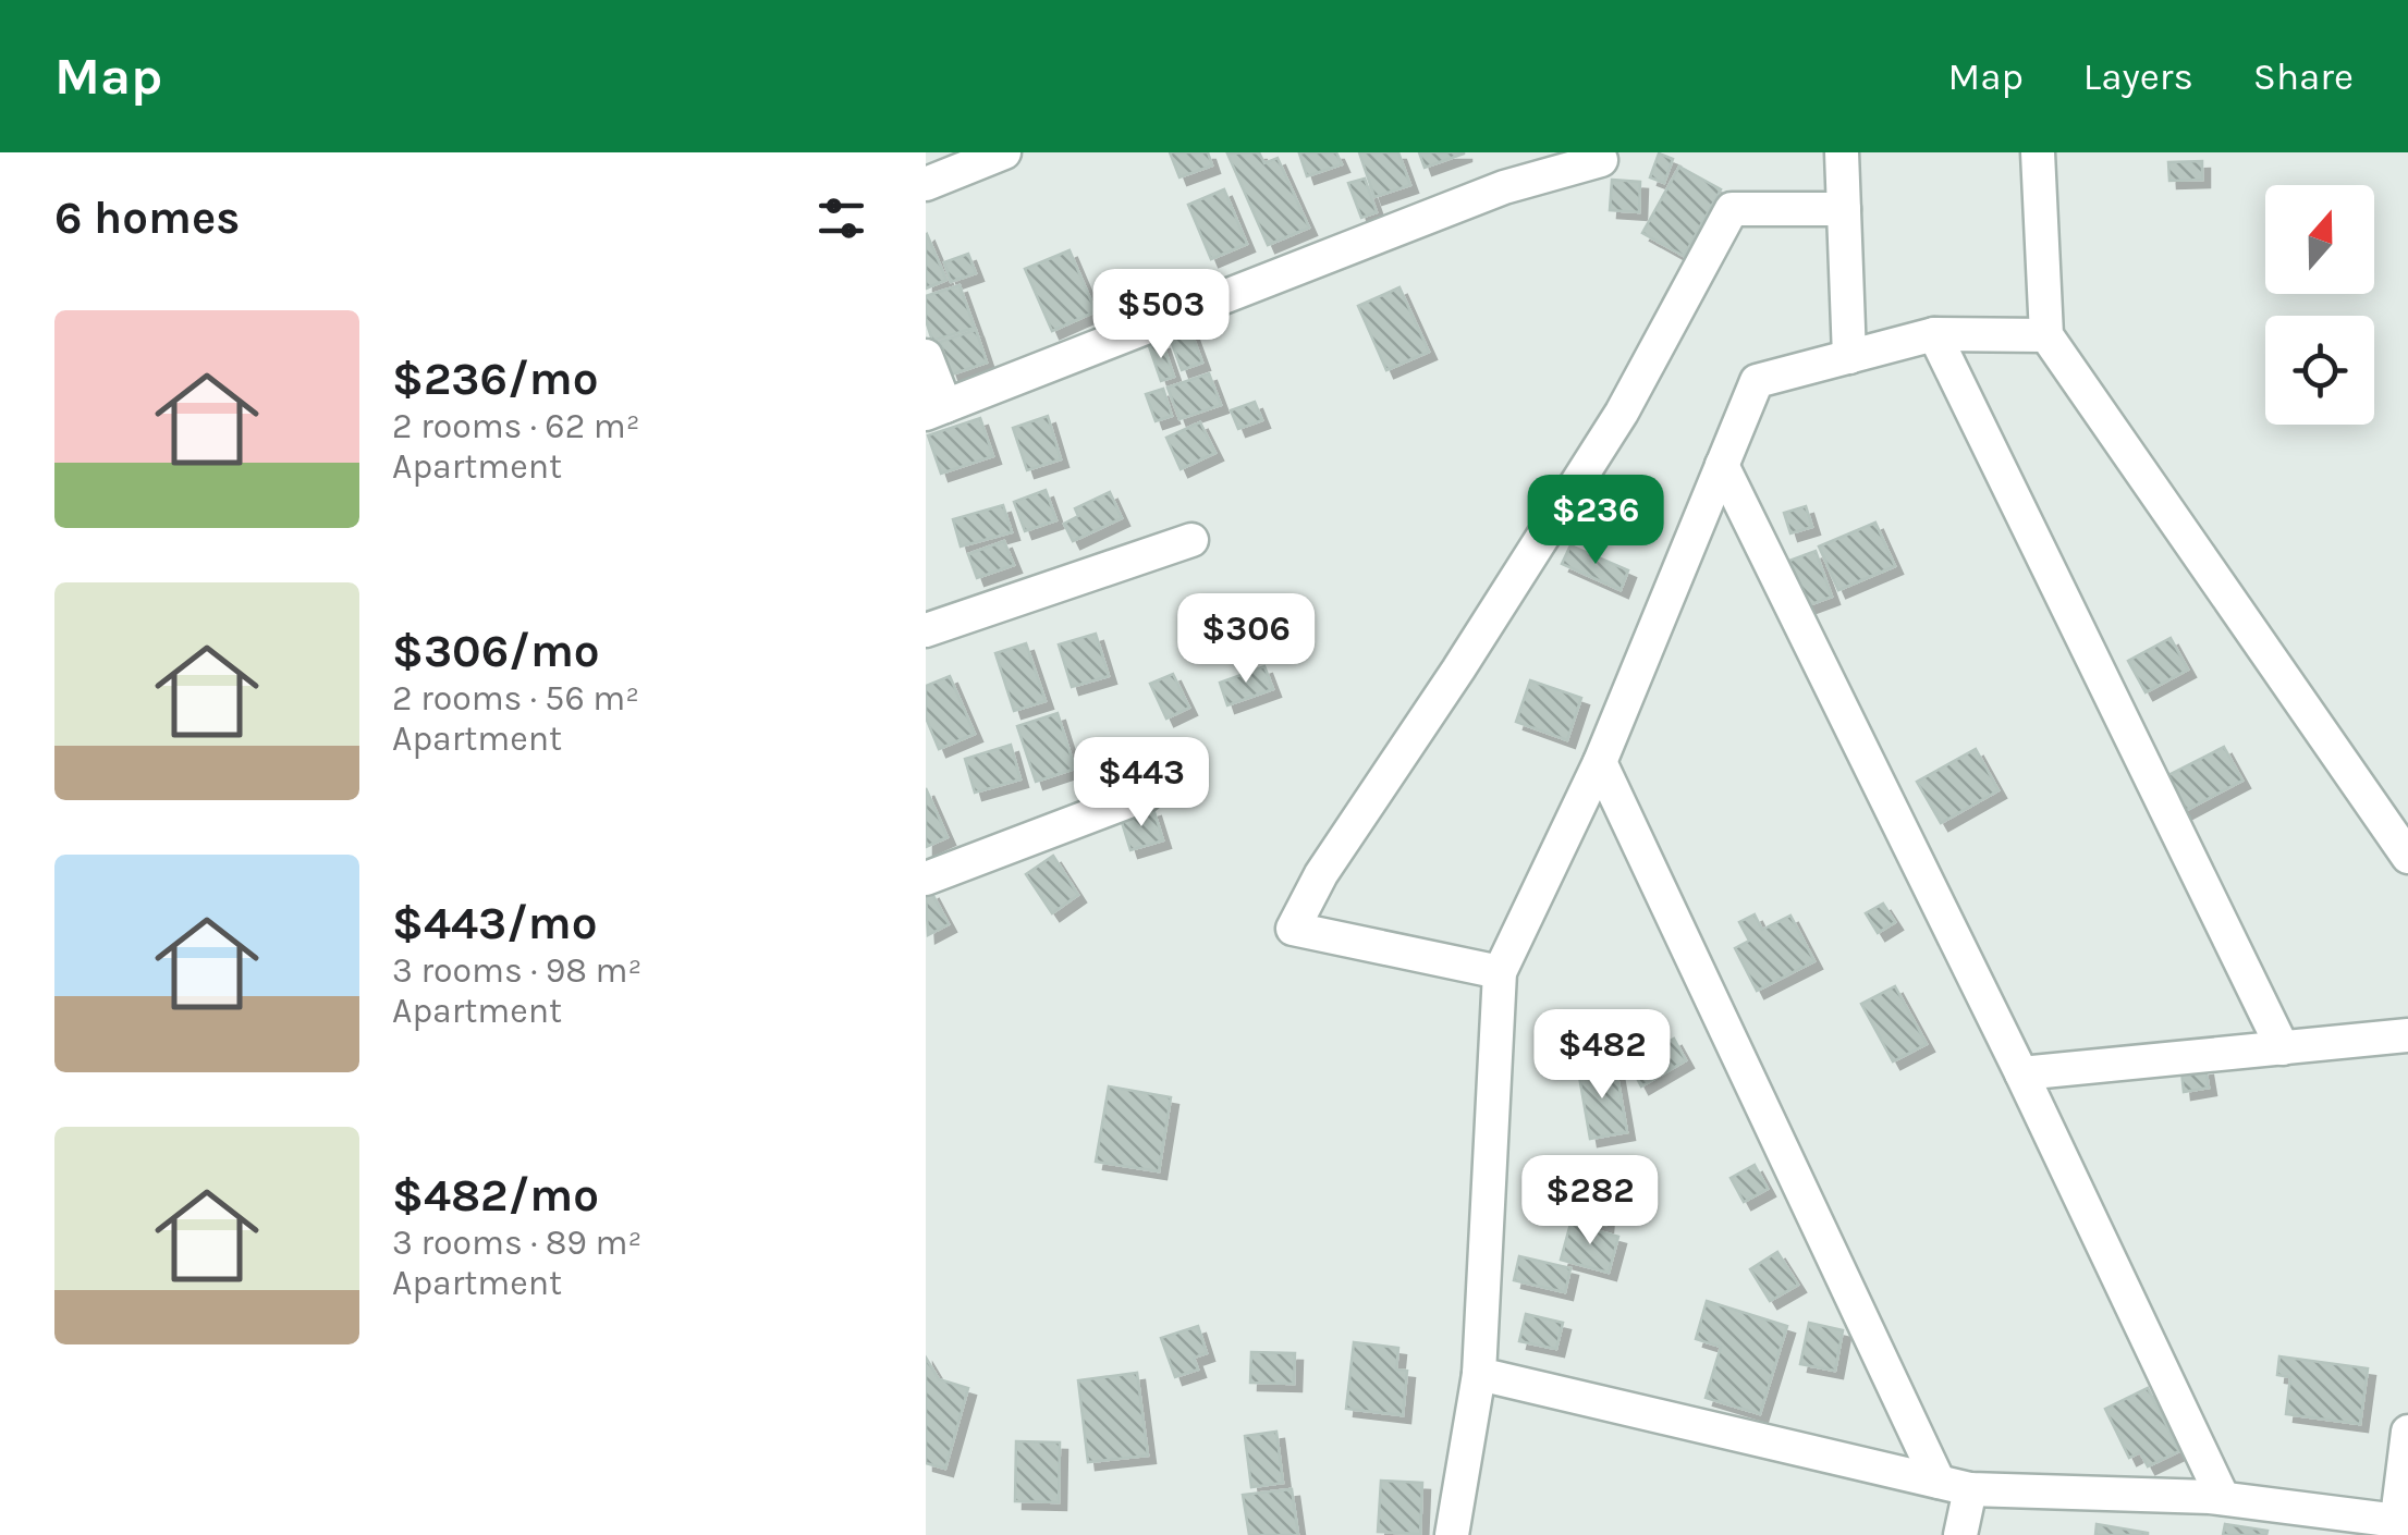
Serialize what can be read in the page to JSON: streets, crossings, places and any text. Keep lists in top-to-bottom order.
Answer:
{
  "north": "top",
  "page": {
    "header": "Map",
    "nav": ["Map", "Layers", "Share"],
    "heading": "6 homes",
    "price": [
      "$503",
      "$236",
      "$306",
      "$443",
      "$482",
      "$282"
    ],
    "list": [
      {
        "name": "$236/mo",
        "note": "2 rooms · 62 m² · Apartment"
      },
      {
        "name": "$306/mo",
        "note": "2 rooms · 56 m² · Apartment"
      },
      {
        "name": "$443/mo",
        "note": "3 rooms · 98 m² · Apartment"
      },
      {
        "name": "$482/mo",
        "note": "3 rooms · 89 m² · Apartment"
      }
    ]
  }
}
